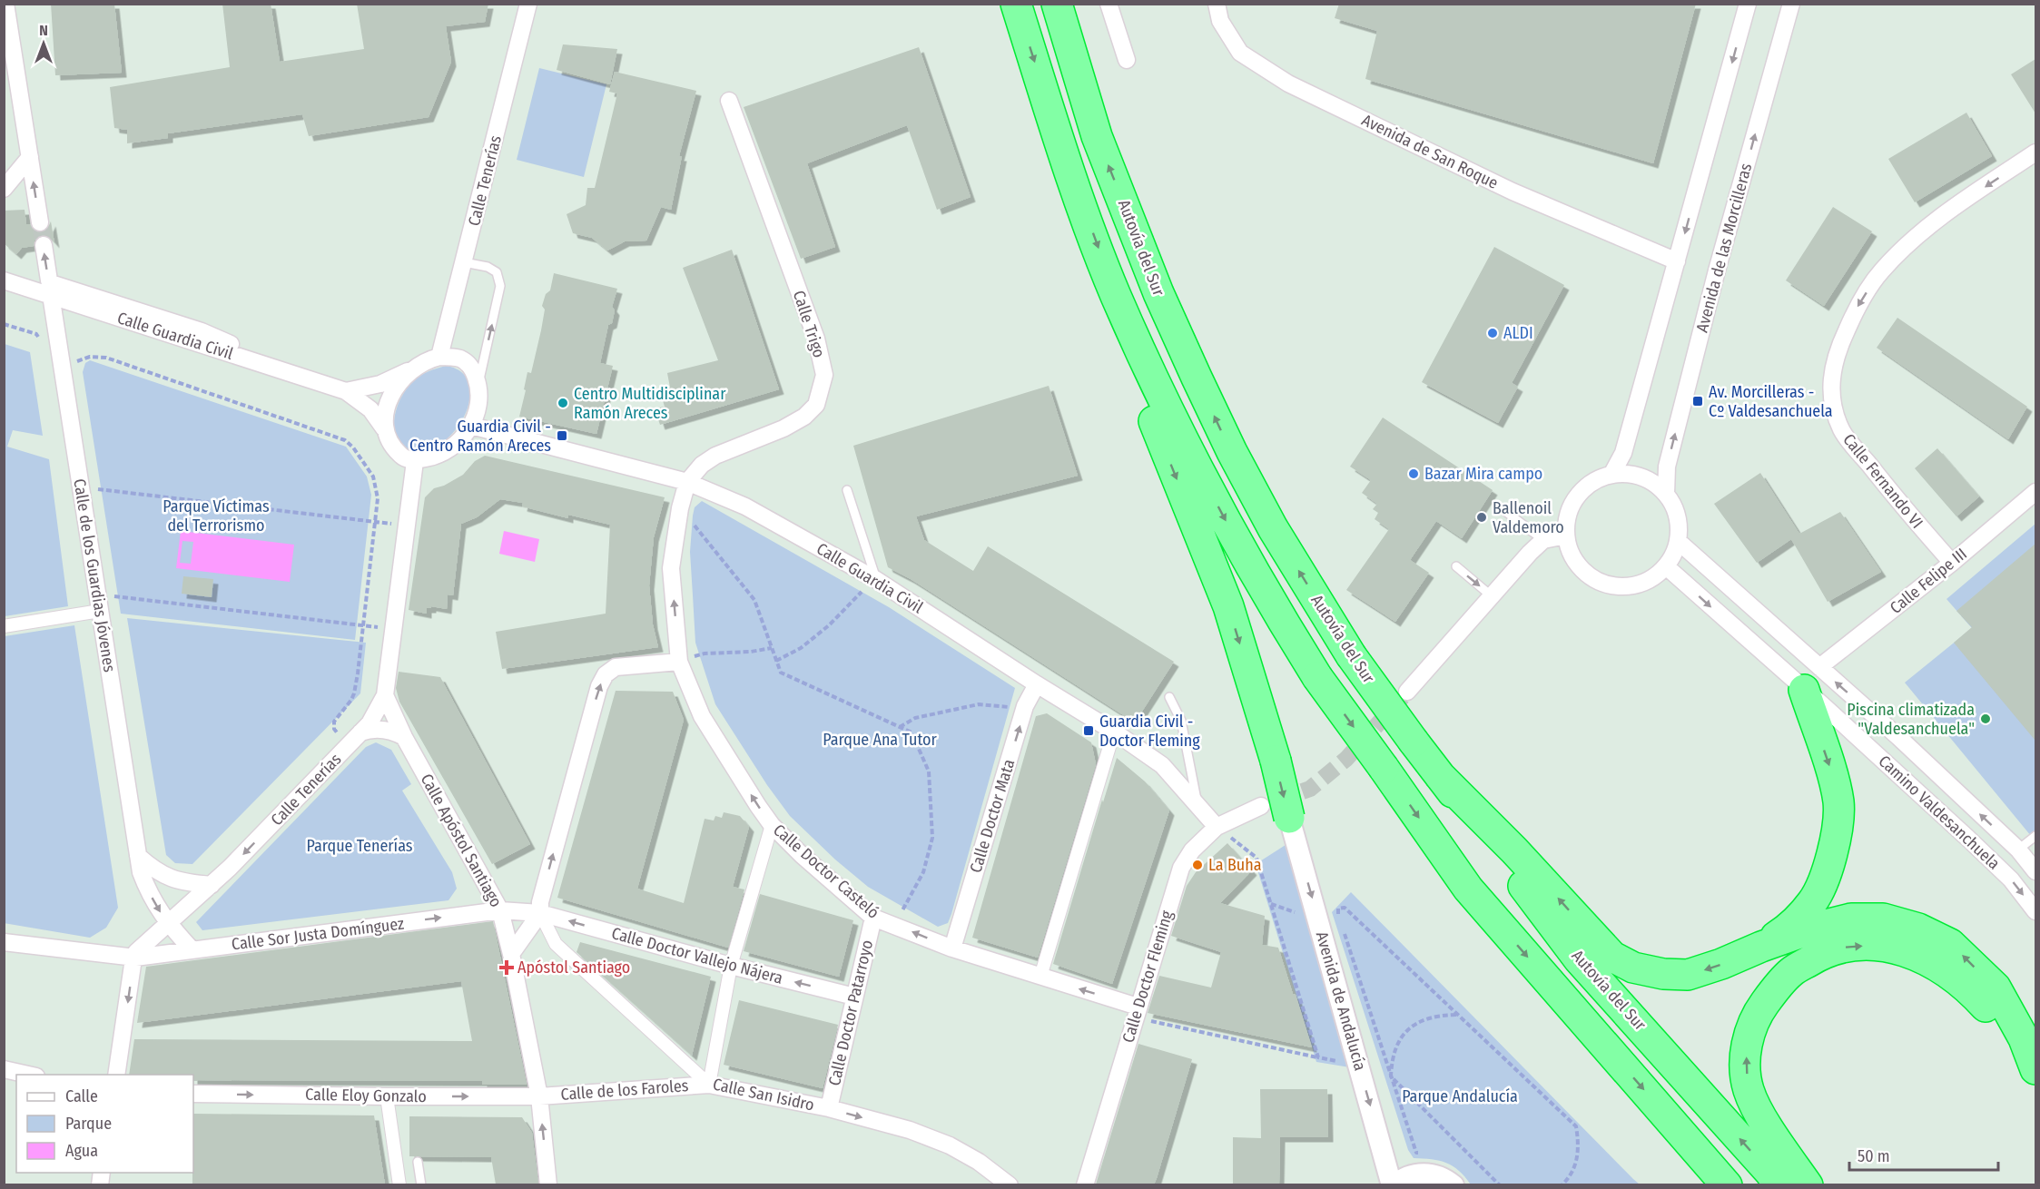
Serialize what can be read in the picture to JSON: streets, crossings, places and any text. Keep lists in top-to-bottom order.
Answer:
{
  "streets": {
    "highway": ["Autovía del Sur"],
    "street": [
      "Avenida de San Roque",
      "Calle Tenerías",
      "Avenida de las Morcilleras",
      "Calle Trigo",
      "Calle Guardia Civil",
      "Calle Fernando VI",
      "Calle de los Guardias Jóvenes",
      "Calle Felipe III",
      "Camino Valdesanchuela",
      "Calle Doctor Mata",
      "Calle Apóstol Santiago",
      "Calle Doctor Casteló",
      "Calle Sor Justa Domínguez",
      "Calle Doctor Vallejo Nájera",
      "Calle Doctor Fleming",
      "Avenida de Andalucía",
      "Calle Doctor Patarroyo",
      "Calle de los Faroles",
      "Calle San Isidro",
      "Calle Eloy Gonzalo"
    ]
  },
  "crossings": [
    ["Calle Tenerías", "Calle Guardia Civil"],
    ["Calle Tenerías", "Calle de los Guardias Jóvenes"],
    ["Calle Tenerías", "Calle Apóstol Santiago"],
    ["Calle Tenerías", "Calle Sor Justa Domínguez"],
    ["Avenida de las Morcilleras", "Camino Valdesanchuela"],
    ["Calle Trigo", "Calle Guardia Civil"],
    ["Calle Trigo", "Calle Doctor Casteló"],
    ["Calle Guardia Civil", "Calle de los Guardias Jóvenes"],
    ["Calle Guardia Civil", "Calle Doctor Mata"],
    ["Calle Guardia Civil", "Calle Doctor Casteló"],
    ["Calle Guardia Civil", "Calle Doctor Fleming"],
    ["Calle Fernando VI", "Calle Felipe III"],
    ["Calle de los Guardias Jóvenes", "Calle Sor Justa Domínguez"],
    ["Calle Felipe III", "Camino Valdesanchuela"],
    ["Calle Doctor Mata", "Calle Doctor Casteló"],
    ["Calle Apóstol Santiago", "Calle Sor Justa Domínguez"],
    ["Calle Apóstol Santiago", "Calle Doctor Vallejo Nájera"],
    ["Calle Apóstol Santiago", "Calle de los Faroles"],
    ["Calle Apóstol Santiago", "Calle Eloy Gonzalo"],
    ["Calle Doctor Casteló", "Calle Doctor Fleming"],
    ["Calle Doctor Casteló", "Calle Doctor Patarroyo"],
    ["Calle Sor Justa Domínguez", "Calle Doctor Vallejo Nájera"],
    ["Calle Doctor Vallejo Nájera", "Calle Doctor Patarroyo"],
    ["Calle Doctor Vallejo Nájera", "Calle San Isidro"],
    ["Calle Doctor Patarroyo", "Calle San Isidro"],
    ["Calle de los Faroles", "Calle San Isidro"],
    ["Calle de los Faroles", "Calle Eloy Gonzalo"]
  ],
  "one_way": [
    "Calle Doctor Casteló",
    "Calle Sor Justa Domínguez",
    "Calle Doctor Vallejo Nájera",
    "Avenida de Andalucía",
    "Calle Eloy Gonzalo"
  ],
  "parks": [
    "Parque Víctimas del Terrorismo",
    "Parque Ana Tutor",
    "Parque Tenerías",
    "Parque Andalucía"
  ],
  "places": {
    "other": [
      "ALDI",
      "Centro Multidisciplinar Ramón Areces",
      "Bazar Mira campo",
      "Ballenoil Valdemoro",
      "Piscina climatizada \"Valdesanchuela\"",
      "La Buha"
    ],
    "transit": ["Av. Morcilleras - Cº Valdesanchuela", "Guardia Civil - Centro Ramón Areces", "Guardia Civil - Doctor Fleming"],
    "health": ["Apóstol Santiago"]
  },
  "legend": ["Calle", "Parque", "Agua"],
  "scale_bar": "50 m",
  "north": "top"
}
